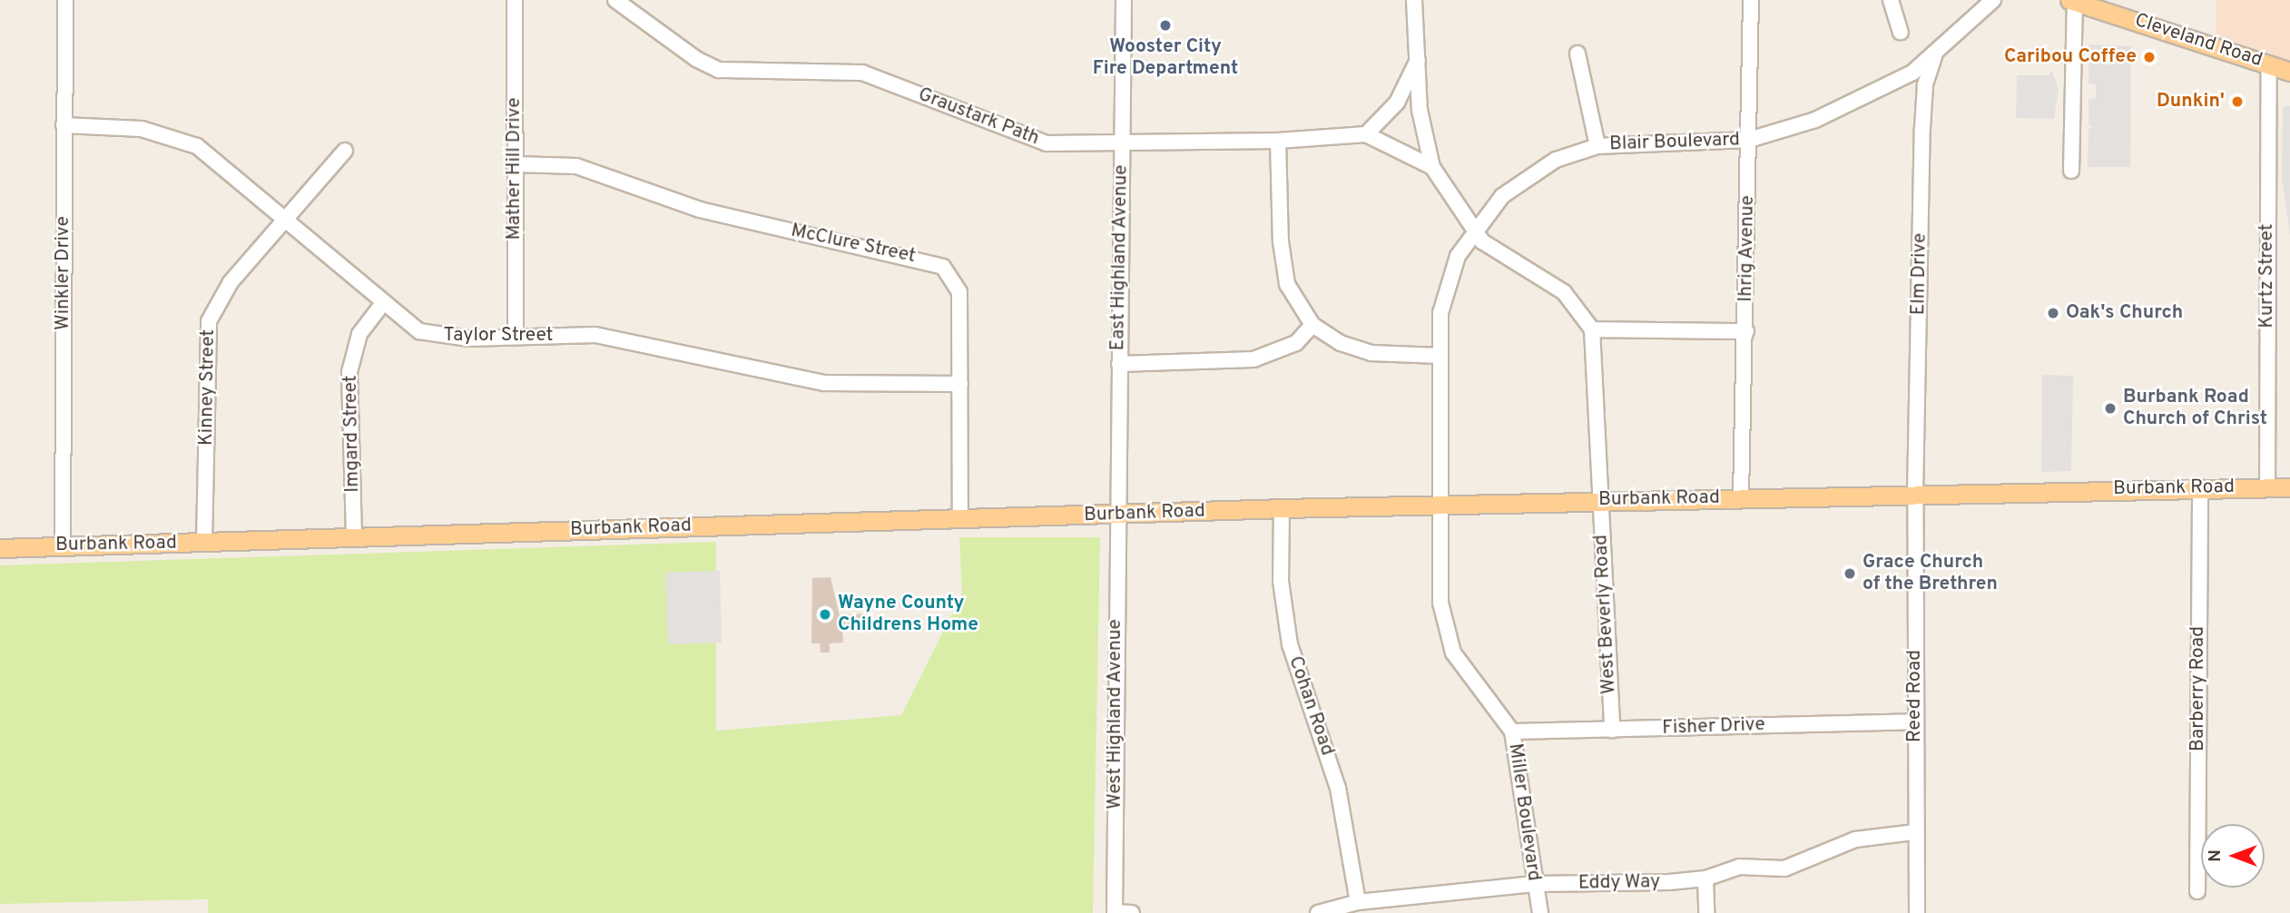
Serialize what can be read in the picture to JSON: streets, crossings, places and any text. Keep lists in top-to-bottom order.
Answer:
{
  "streets": {
    "main road": ["Cleveland Road", "Burbank Road"],
    "street": [
      "Graustark Path",
      "Blair Boulevard",
      "Mather Hill Drive",
      "McClure Street",
      "Ihrig Avenue",
      "East Highland Avenue",
      "Winkler Drive",
      "Elm Drive",
      "Kurtz Street",
      "Taylor Street",
      "Kinney Street",
      "Imgard Street",
      "West Beverly Road",
      "Barberry Road",
      "Reed Road",
      "Cohan Road",
      "West Highland Avenue",
      "Fisher Drive",
      "Miller Boulevard",
      "Eddy Way"
    ]
  },
  "crossings": [
    ["Cleveland Road", "Kurtz Street"],
    ["Graustark Path", "East Highland Avenue"],
    ["Blair Boulevard", "Ihrig Avenue"],
    ["Blair Boulevard", "Elm Drive"],
    ["Blair Boulevard", "Burbank Road"],
    ["Blair Boulevard", "Miller Boulevard"],
    ["Mather Hill Drive", "McClure Street"],
    ["Mather Hill Drive", "Taylor Street"],
    ["McClure Street", "Taylor Street"],
    ["McClure Street", "Burbank Road"],
    ["Ihrig Avenue", "Burbank Road"],
    ["East Highland Avenue", "Burbank Road"],
    ["East Highland Avenue", "West Highland Avenue"],
    ["Winkler Drive", "Taylor Street"],
    ["Winkler Drive", "Burbank Road"],
    ["Elm Drive", "Burbank Road"],
    ["Elm Drive", "Reed Road"],
    ["Kurtz Street", "Burbank Road"],
    ["Taylor Street", "Kinney Street"],
    ["Taylor Street", "Imgard Street"],
    ["Kinney Street", "Burbank Road"],
    ["Imgard Street", "Burbank Road"],
    ["Burbank Road", "West Beverly Road"],
    ["Burbank Road", "Barberry Road"],
    ["Burbank Road", "Reed Road"],
    ["Burbank Road", "Cohan Road"],
    ["Burbank Road", "West Highland Avenue"],
    ["Burbank Road", "Miller Boulevard"],
    ["West Beverly Road", "Fisher Drive"],
    ["Reed Road", "Fisher Drive"],
    ["Reed Road", "Eddy Way"],
    ["Cohan Road", "Eddy Way"],
    ["Fisher Drive", "Miller Boulevard"],
    ["Miller Boulevard", "Eddy Way"]
  ],
  "places": [
    "Wooster City Fire Department",
    "Caribou Coffee",
    "Dunkin'",
    "Oak's Church",
    "Burbank Road Church of Christ",
    "Grace Church of the Brethren",
    "Wayne County Childrens Home"
  ],
  "north": "left"
}
